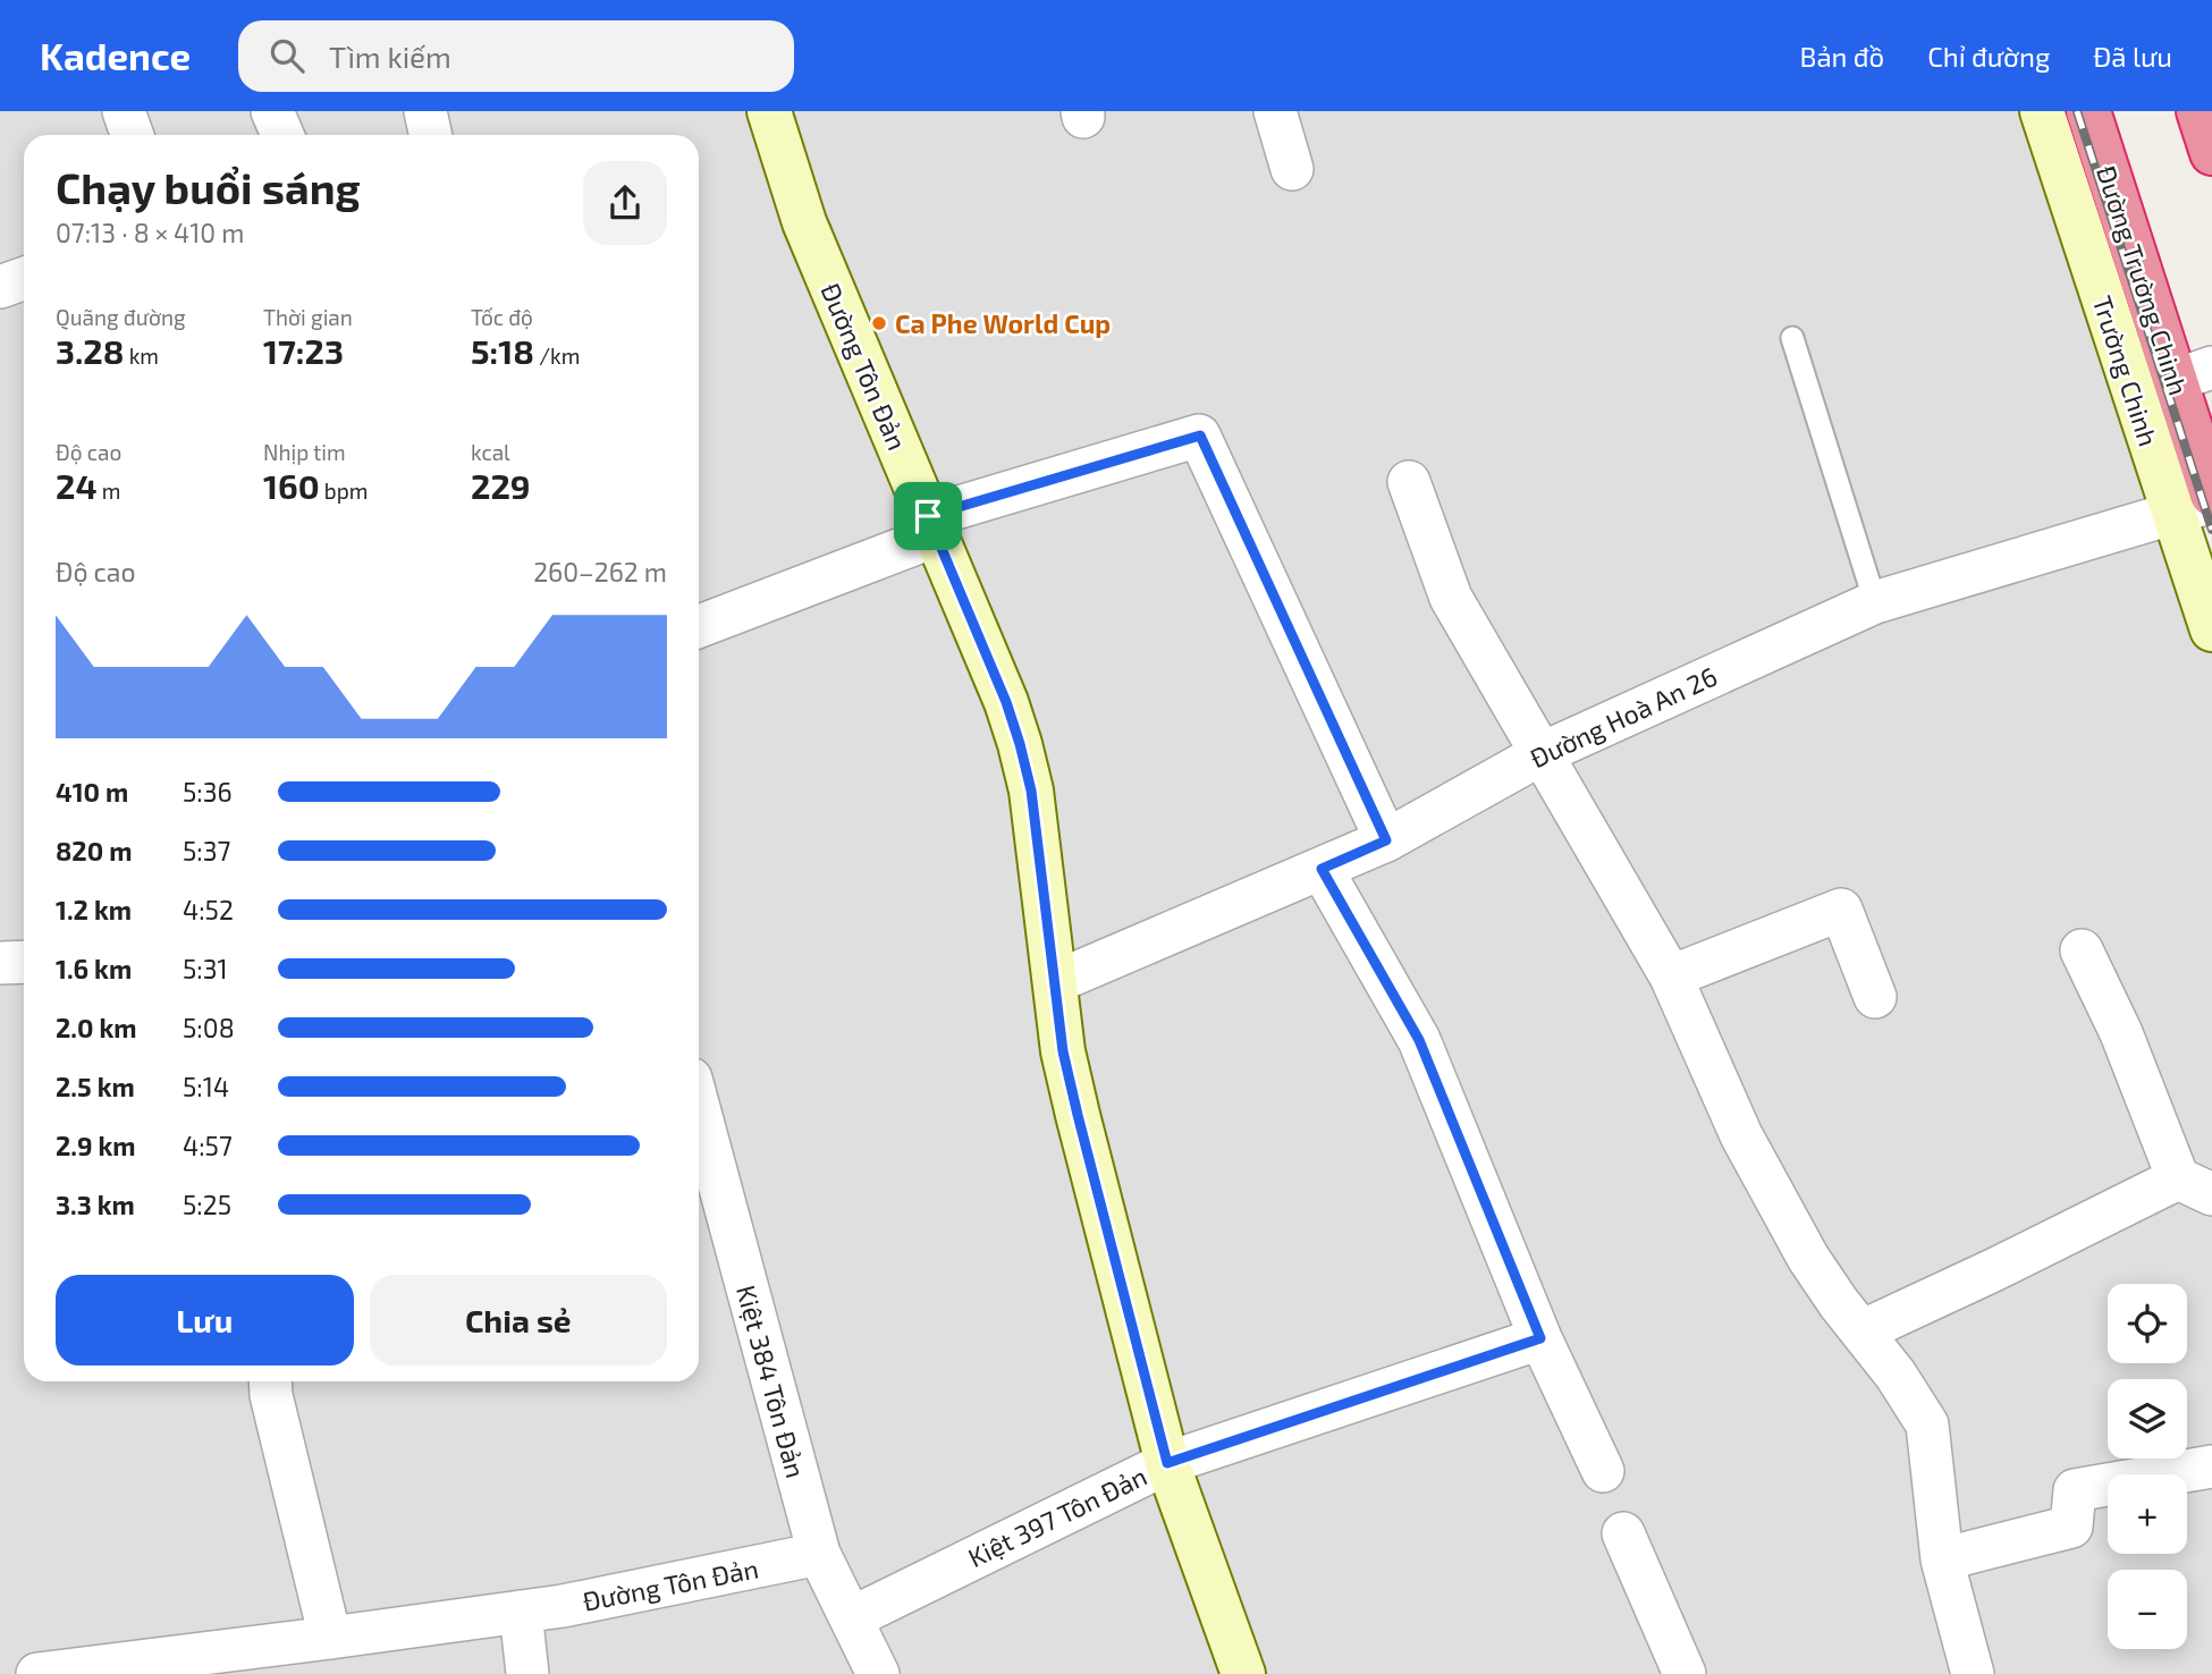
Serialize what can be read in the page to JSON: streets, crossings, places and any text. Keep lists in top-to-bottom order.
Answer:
{
  "streets": {
    "highway": ["Đường Trường Chinh"],
    "street": [
      "Đường Tôn Đản",
      "Trường Chinh",
      "Đường Hoà An 26",
      "Kiệt 384 Tôn Đản",
      "Kiệt 397 Tôn Đản"
    ]
  },
  "crossings": [
    ["Đường Tôn Đản", "Đường Hoà An 26"],
    ["Đường Tôn Đản", "Kiệt 384 Tôn Đản"],
    ["Đường Tôn Đản", "Kiệt 397 Tôn Đản"],
    ["Trường Chinh", "Đường Hoà An 26"],
    ["Kiệt 384 Tôn Đản", "Kiệt 397 Tôn Đản"]
  ],
  "places": ["Ca Phe World Cup"],
  "page": {
    "header": "Kadence",
    "search": "Tìm kiếm",
    "nav": ["Bản đồ", "Chỉ đường", "Đã lưu"],
    "heading": ["Chạy buổi sáng", "07:13 · 8 × 410 m"],
    "stats": [
      ["Quãng đường", "3.28 km"],
      ["Thời gian", "17:23"],
      ["Tốc độ", "5:18 /km"],
      ["Độ cao", "24 m"],
      ["Nhịp tim", "160 bpm"],
      ["kcal", "229"]
    ],
    "chart": ["Độ cao", "260–262 m"],
    "list": [
      {
        "name": "410 m",
        "note": "5:36"
      },
      {
        "name": "820 m",
        "note": "5:37"
      },
      {
        "name": "1.2 km",
        "note": "4:52"
      },
      {
        "name": "1.6 km",
        "note": "5:31"
      },
      {
        "name": "2.0 km",
        "note": "5:08"
      },
      {
        "name": "2.5 km",
        "note": "5:14"
      },
      {
        "name": "2.9 km",
        "note": "4:57"
      },
      {
        "name": "3.3 km",
        "note": "5:25"
      }
    ],
    "buttons": ["Lưu", "Chia sẻ"],
    "map_buttons": ["+", "−"]
  }
}
